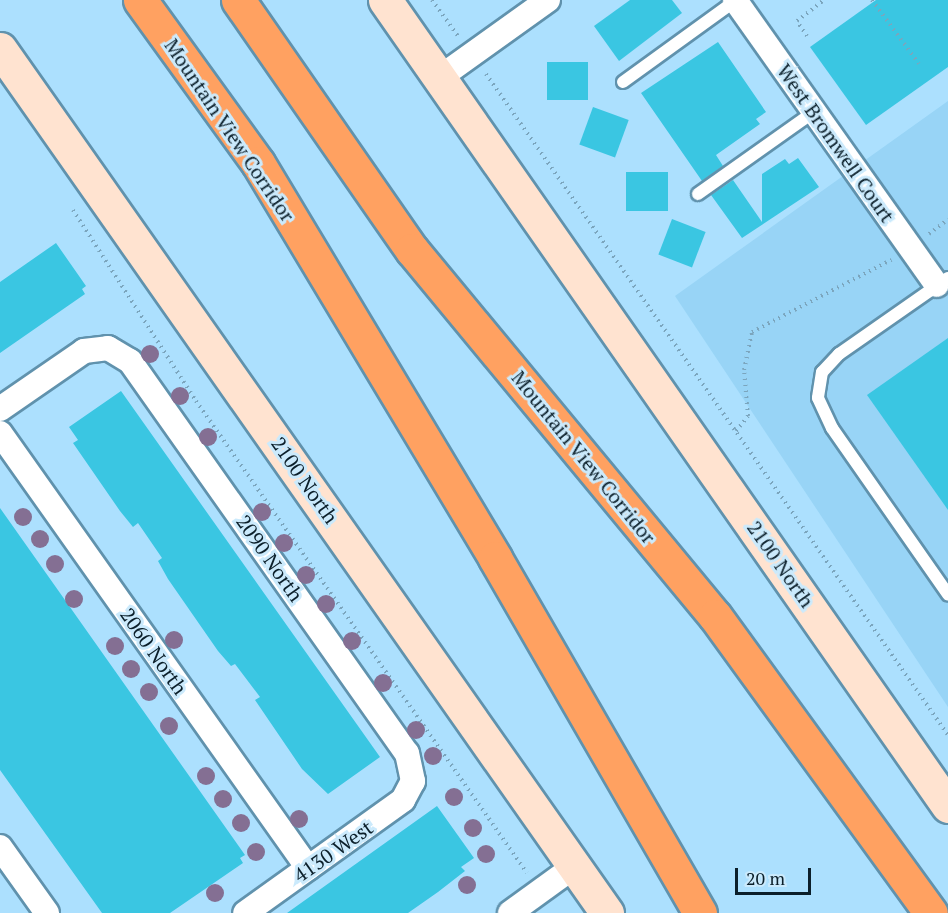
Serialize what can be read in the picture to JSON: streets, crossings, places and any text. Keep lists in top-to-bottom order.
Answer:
{
  "streets": {
    "highway": ["Mountain View Corridor"],
    "main road": ["2100 North"],
    "street": [
      "West Bromwell Court",
      "2090 North",
      "2060 North",
      "4130 West"
    ]
  },
  "crossings": [
    ["2090 North", "4130 West"],
    ["2060 North", "4130 West"]
  ],
  "scale_bar": "20 m"
}
